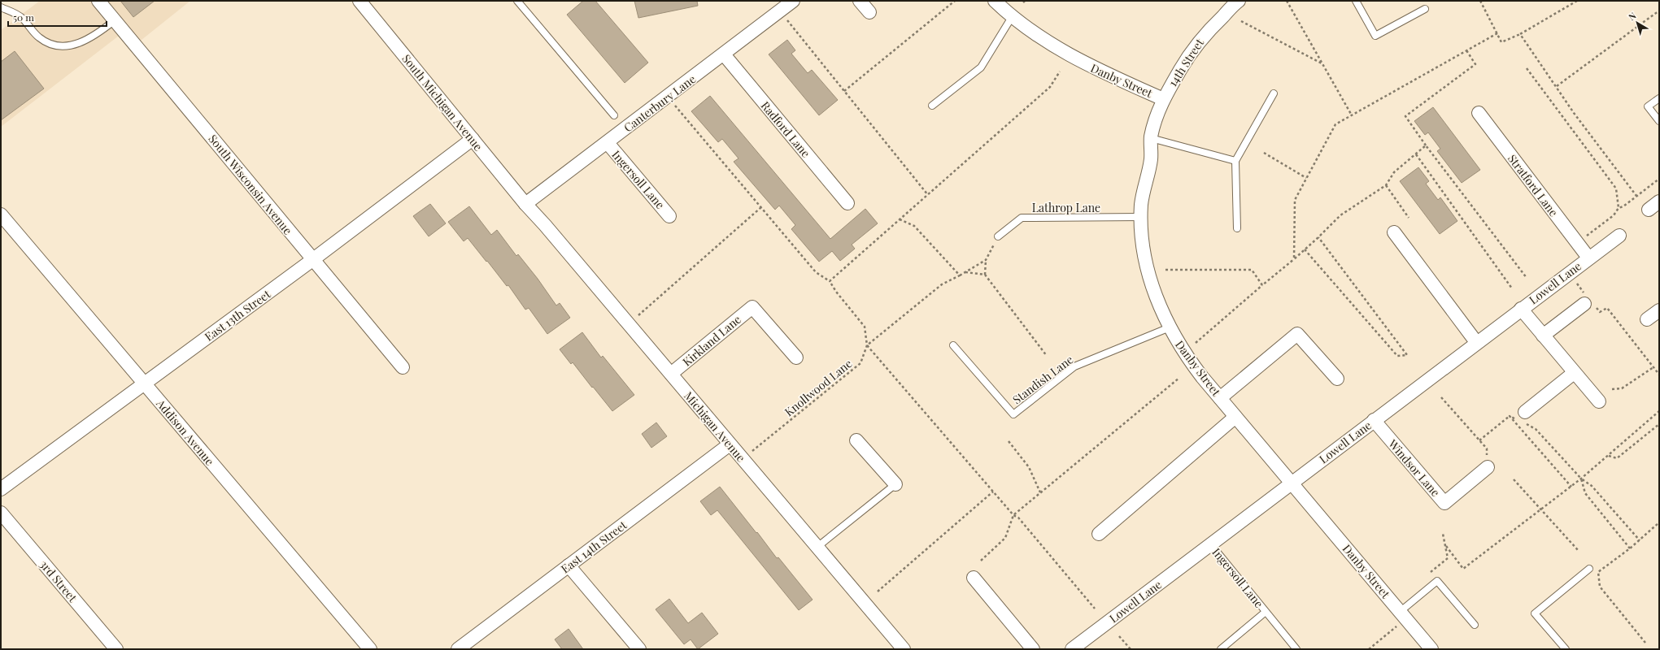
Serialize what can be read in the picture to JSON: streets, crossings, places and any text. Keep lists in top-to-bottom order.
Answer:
{
  "streets": {
    "street": [
      "14th Street",
      "Danby Street",
      "South Michigan Avenue",
      "Canterbury Lane",
      "Radford Lane",
      "Ingersoll Lane",
      "South Wisconsin Avenue",
      "Stratford Lane",
      "Lowell Lane",
      "East 13th Street",
      "Kirkland Lane",
      "Michigan Avenue",
      "Addison Avenue",
      "Windsor Lane",
      "East 14th Street",
      "3rd Street"
    ],
    "lane": ["Lathrop Lane", "Standish Lane"],
    "path": ["Knollwood Lane"]
  },
  "crossings": [
    ["14th Street", "Danby Street"],
    ["Danby Street", "Lathrop Lane"],
    ["Danby Street", "Lowell Lane"],
    ["Danby Street", "Standish Lane"],
    ["South Michigan Avenue", "Canterbury Lane"],
    ["South Michigan Avenue", "East 13th Street"],
    ["South Michigan Avenue", "Michigan Avenue"],
    ["Canterbury Lane", "Radford Lane"],
    ["Canterbury Lane", "Ingersoll Lane"],
    ["Canterbury Lane", "Michigan Avenue"],
    ["Ingersoll Lane", "Lowell Lane"],
    ["South Wisconsin Avenue", "East 13th Street"],
    ["Stratford Lane", "Lowell Lane"],
    ["Lowell Lane", "Windsor Lane"],
    ["East 13th Street", "Addison Avenue"],
    ["Kirkland Lane", "Michigan Avenue"],
    ["Knollwood Lane", "Michigan Avenue"],
    ["Michigan Avenue", "East 14th Street"]
  ],
  "scale_bar": "50 m",
  "north": "top left"
}
